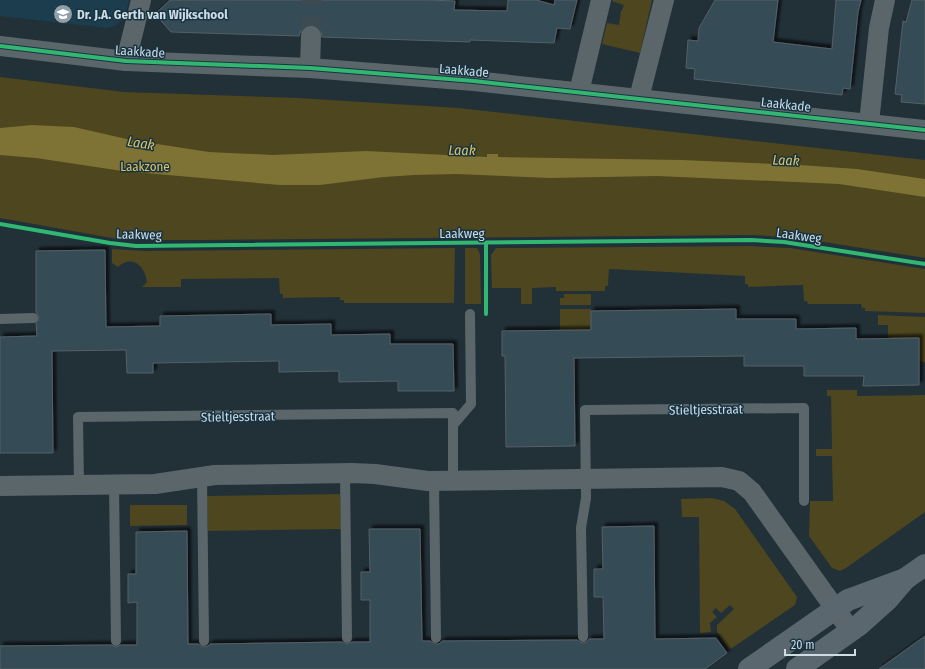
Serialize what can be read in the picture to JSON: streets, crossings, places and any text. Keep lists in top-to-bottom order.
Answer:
{
  "streets": {
    "street": ["Laakkade"],
    "lane": ["Stieltjesstraat"],
    "cycle path": ["Laakweg"]
  },
  "water": ["Laak"],
  "parks": ["Laakzone"],
  "places": {
    "school or university": ["Dr. J.A. Gerth van Wijkschool"]
  },
  "scale_bar": "20 m"
}
